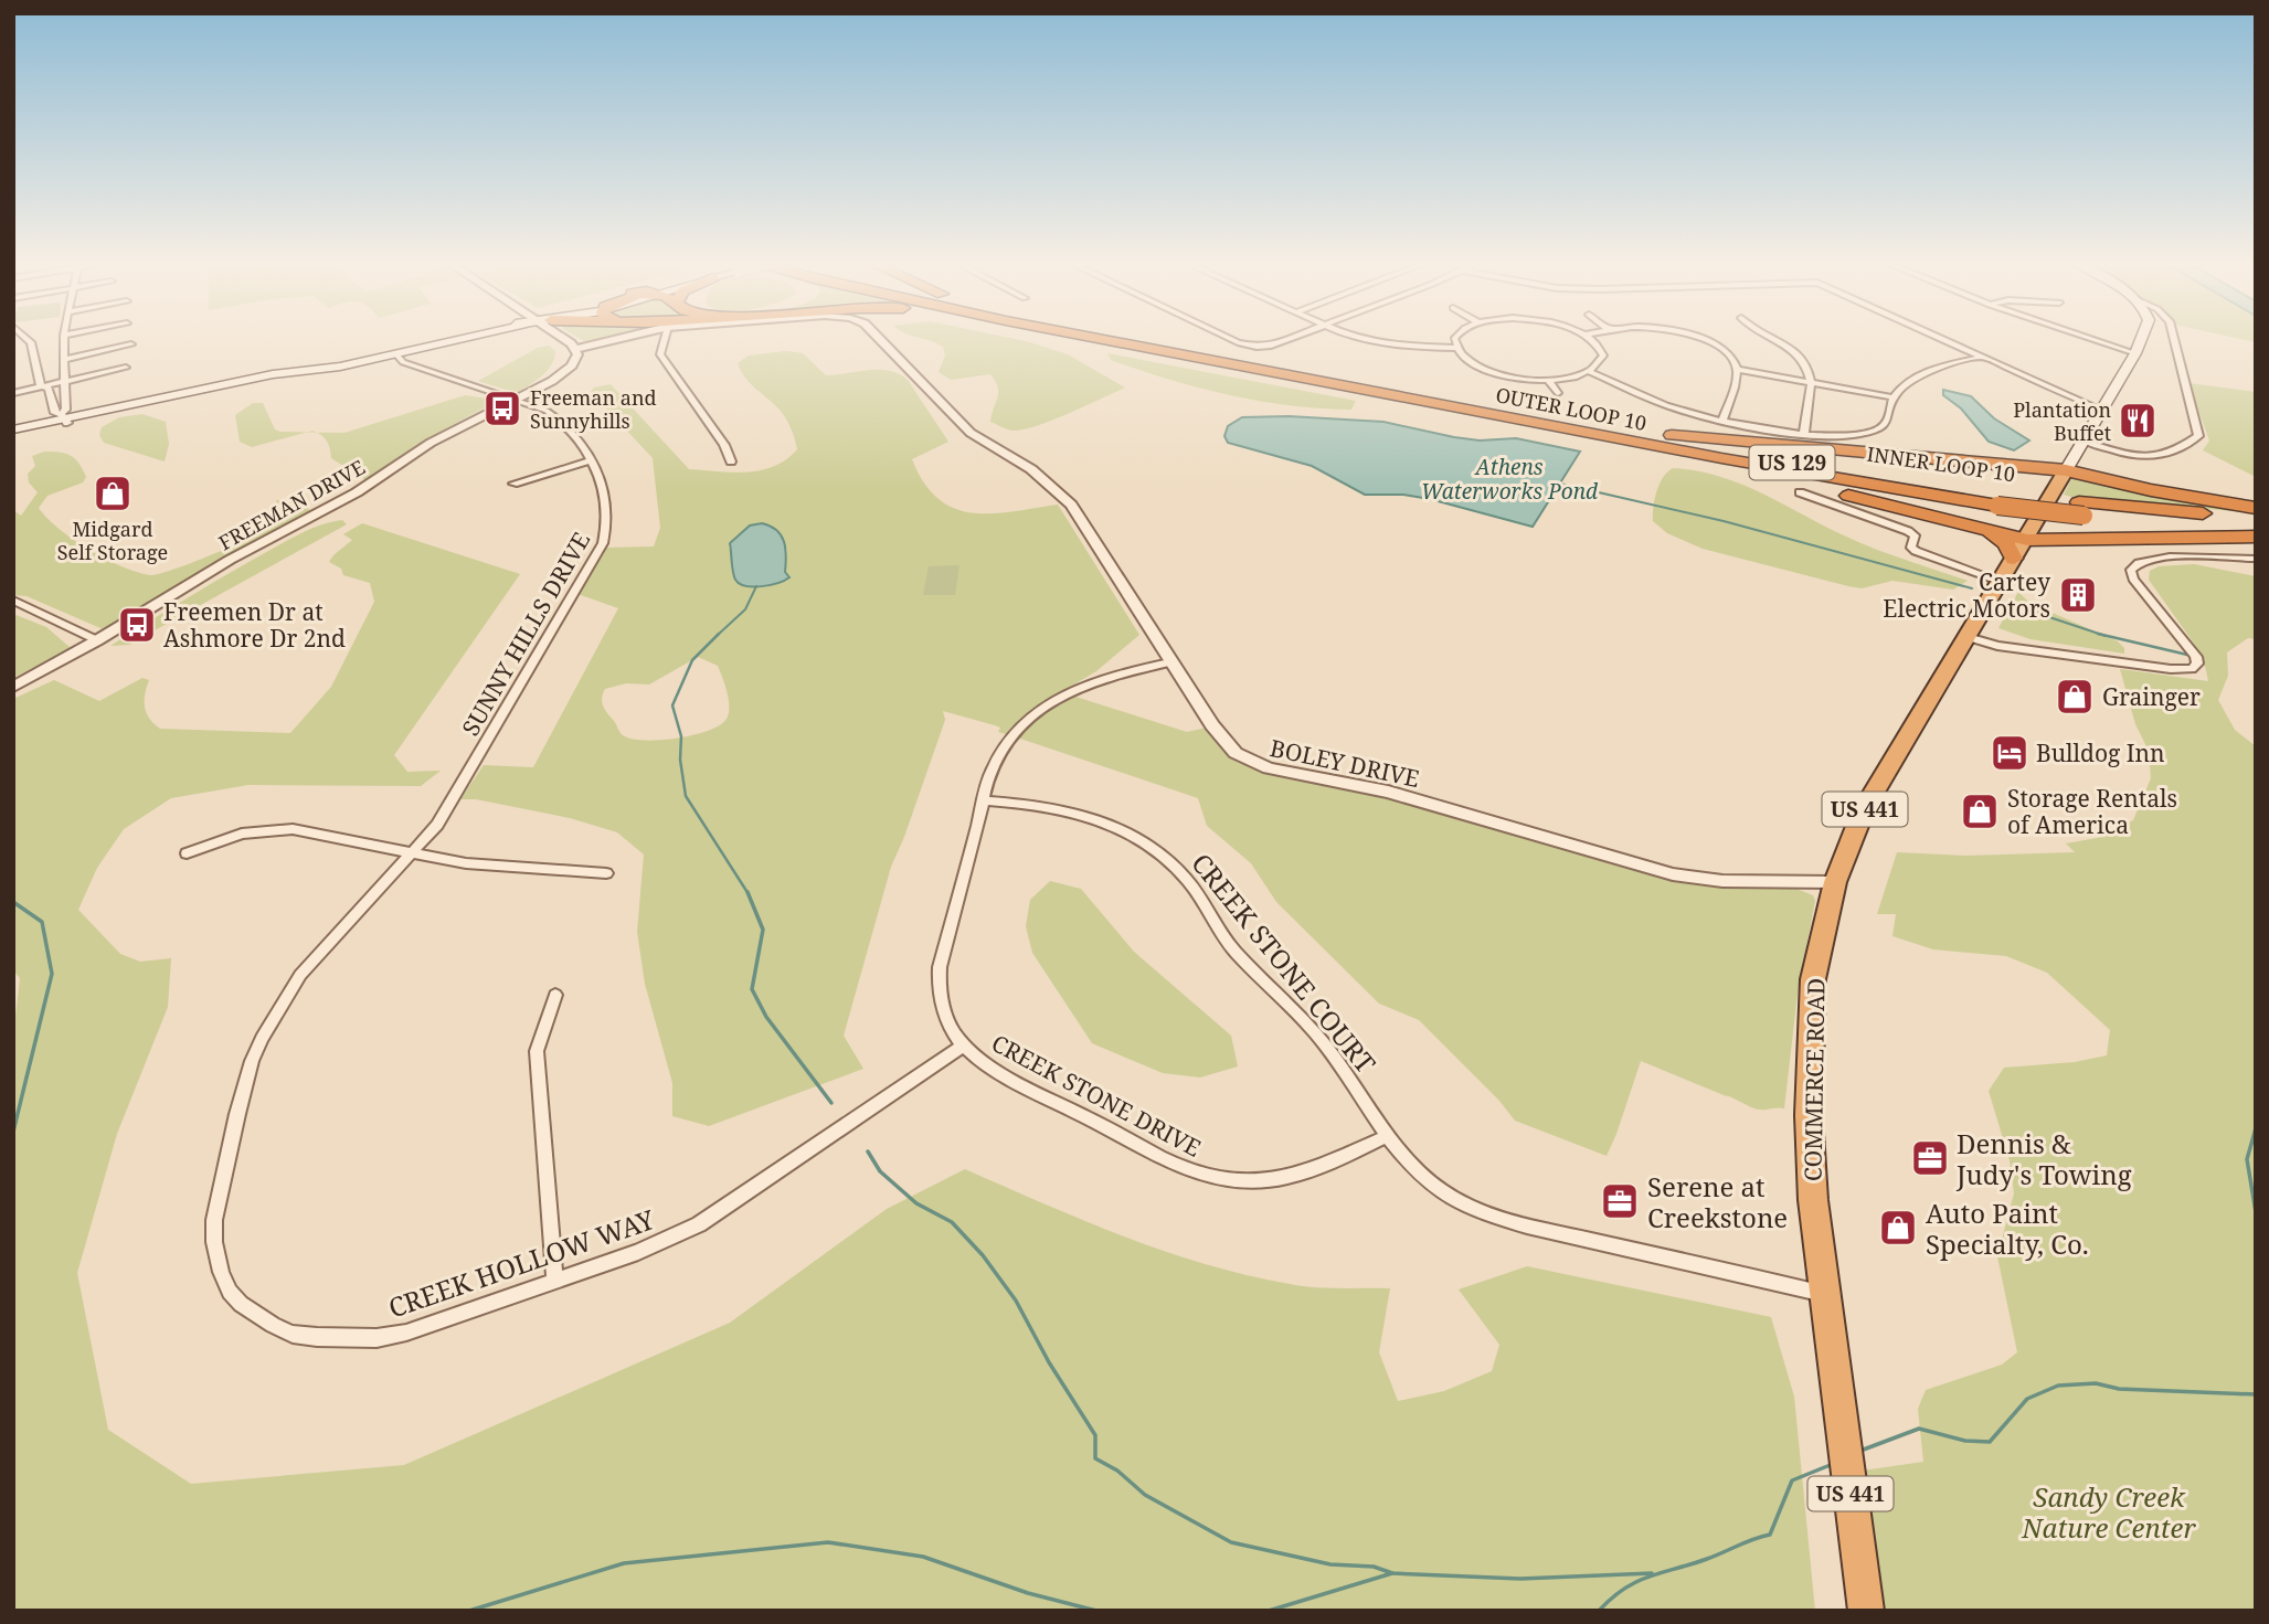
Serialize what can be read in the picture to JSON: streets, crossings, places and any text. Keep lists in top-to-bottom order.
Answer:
{
  "streets": {
    "highway": [
      "OUTER LOOP 10",
      "US 129",
      "INNER LOOP 10",
      "US 441",
      "COMMERCE ROAD"
    ],
    "street": [
      "FREEMAN DRIVE",
      "SUNNY HILLS DRIVE",
      "BOLEY DRIVE",
      "CREEK STONE COURT",
      "CREEK STONE DRIVE",
      "CREEK HOLLOW WAY"
    ]
  },
  "crossings": [
    ["OUTER LOOP 10", "US 129"],
    ["OUTER LOOP 10", "INNER LOOP 10"],
    ["US 129", "INNER LOOP 10"],
    ["FREEMAN DRIVE", "SUNNY HILLS DRIVE"],
    ["SUNNY HILLS DRIVE", "CREEK HOLLOW WAY"],
    ["BOLEY DRIVE", "COMMERCE ROAD"],
    ["BOLEY DRIVE", "CREEK STONE DRIVE"],
    ["CREEK STONE COURT", "COMMERCE ROAD"],
    ["CREEK STONE COURT", "CREEK STONE DRIVE"],
    ["CREEK STONE DRIVE", "CREEK HOLLOW WAY"]
  ],
  "water": ["Athens Waterworks Pond"],
  "parks": ["Sandy Creek Nature Center"],
  "places": {
    "bus stop": ["Freeman and Sunnyhills", "Freemen Dr at Ashmore Dr 2nd"],
    "restaurant": ["Plantation Buffet"],
    "shop": [
      "Midgard Self Storage",
      "Grainger",
      "Storage Rentals of America",
      "Auto Paint Specialty, Co."
    ],
    "building": ["Cartey Electric Motors"],
    "hotel": ["Bulldog Inn"],
    "office": ["Dennis & Judy's Towing", "Serene at Creekstone"]
  }
}
